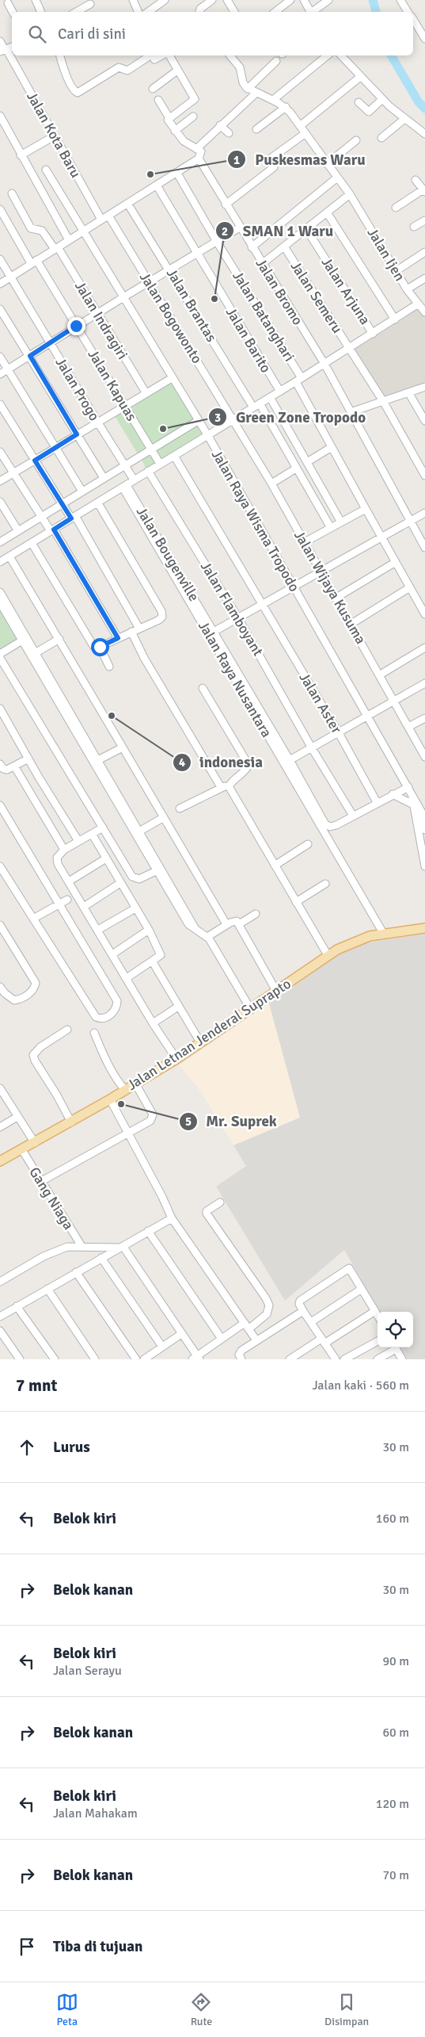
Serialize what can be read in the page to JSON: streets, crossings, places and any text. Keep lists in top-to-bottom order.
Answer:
{
  "streets": {
    "main road": ["Jalan Letnan Jenderal Suprapto"],
    "street": [
      "Jalan Kota Baru",
      "Jalan Ijen",
      "Jalan Arjuna",
      "Jalan Bromo",
      "Jalan Semeru",
      "Jalan Brantas",
      "Jalan Batanghari",
      "Jalan Bogowonto",
      "Jalan Indragiri",
      "Jalan Barito",
      "Jalan Kapuas",
      "Jalan Progo",
      "Jalan Raya Wisma Tropodo",
      "Jalan Bougenville",
      "Jalan Wijaya Kusuma",
      "Jalan Flamboyant",
      "Jalan Raya Nusantara",
      "Jalan Aster",
      "Gang Niaga"
    ]
  },
  "crossings": [
    ["Jalan Bogowonto", "Jalan Wijaya Kusuma"],
    ["Jalan Bougenville", "Jalan Flamboyant"],
    ["Jalan Bougenville", "Jalan Raya Nusantara"],
    ["Jalan Raya Nusantara", "Jalan Letnan Jenderal Suprapto"],
    ["Jalan Letnan Jenderal Suprapto", "Gang Niaga"]
  ],
  "places": [
    "Puskesmas Waru",
    "SMAN 1 Waru",
    "Green Zone Tropodo",
    "indonesia",
    "Mr. Suprek"
  ],
  "page": {
    "search": "Cari di sini",
    "heading": ["7 mnt", "Jalan kaki · 560 m"],
    "list": [
      ["Lurus", "30 m"],
      ["Belok kiri", "160 m"],
      ["Belok kanan", "30 m"],
      ["Belok kiri", "Jalan Serayu", "90 m"],
      ["Belok kanan", "60 m"],
      ["Belok kiri", "Jalan Mahakam", "120 m"],
      ["Belok kanan", "70 m"],
      "Tiba di tujuan"
    ],
    "nav": ["Peta", "Rute", "Disimpan"]
  }
}
